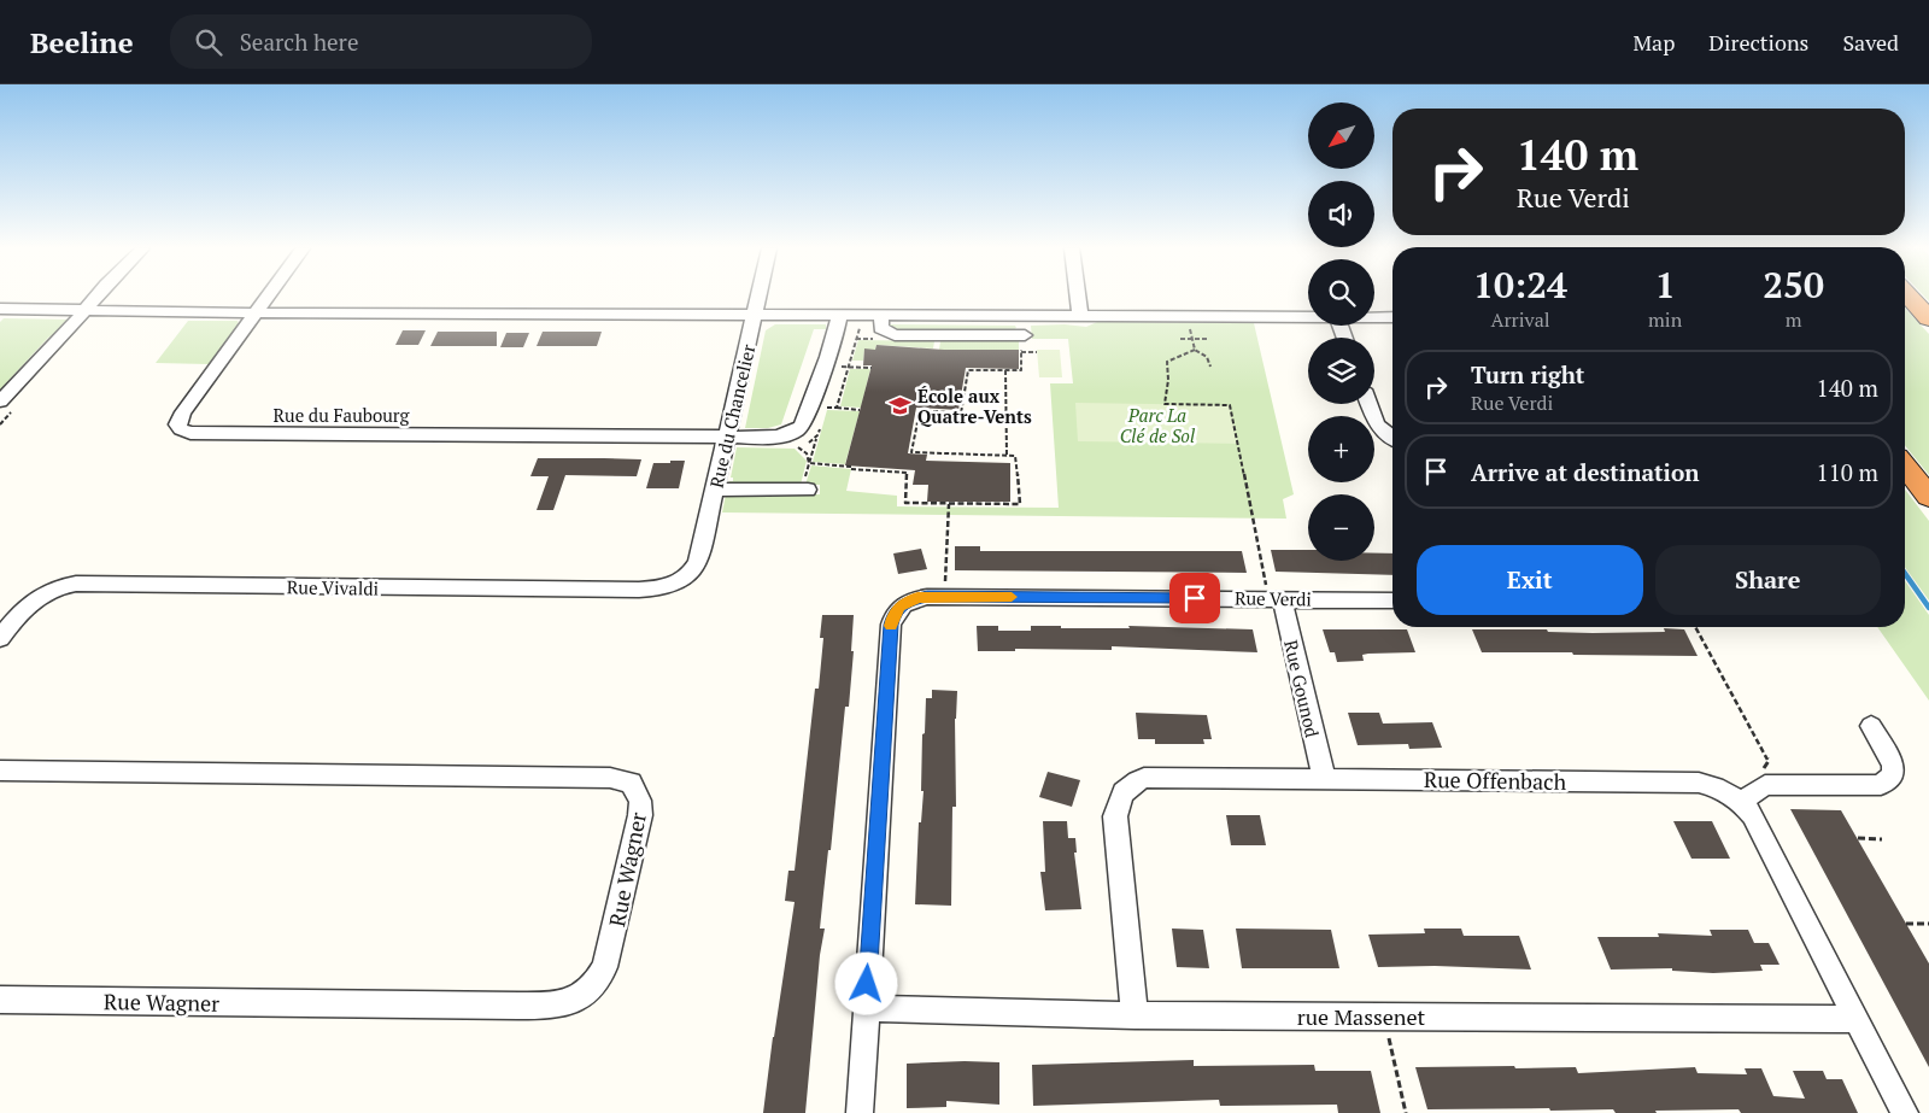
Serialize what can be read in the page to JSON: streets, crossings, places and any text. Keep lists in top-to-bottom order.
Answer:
{
  "streets": {
    "street": [
      "Rue du Faubourg",
      "Rue du Chancelier",
      "Rue Vivaldi",
      "Rue Verdi",
      "Rue Gounod",
      "Rue Offenbach",
      "Rue Wagner",
      "rue Massenet"
    ]
  },
  "crossings": [
    ["Rue du Faubourg", "Rue du Chancelier"],
    ["Rue du Chancelier", "Rue Vivaldi"],
    ["Rue Verdi", "Rue Gounod"],
    ["Rue Verdi", "rue Massenet"],
    ["Rue Gounod", "Rue Offenbach"],
    ["Rue Offenbach", "rue Massenet"]
  ],
  "parks": ["Parc La Clé de Sol"],
  "places": {
    "school or university": ["École aux Quatre-Vents"]
  },
  "north": "bottom left",
  "page": {
    "header": "Beeline",
    "search": "Search here",
    "nav": ["Map", "Directions", "Saved"],
    "map_buttons": ["+", "−"],
    "turn": ["140 m", "Rue Verdi"],
    "eta": [
      "10:24",
      "Arrival",
      "1",
      "min",
      "250",
      "m"
    ],
    "list": [
      {
        "name": "Turn right",
        "note": "Rue Verdi",
        "value": "140 m"
      },
      {
        "name": "Arrive at destination",
        "value": "110 m"
      }
    ],
    "buttons": ["Exit", "Share"]
  }
}
